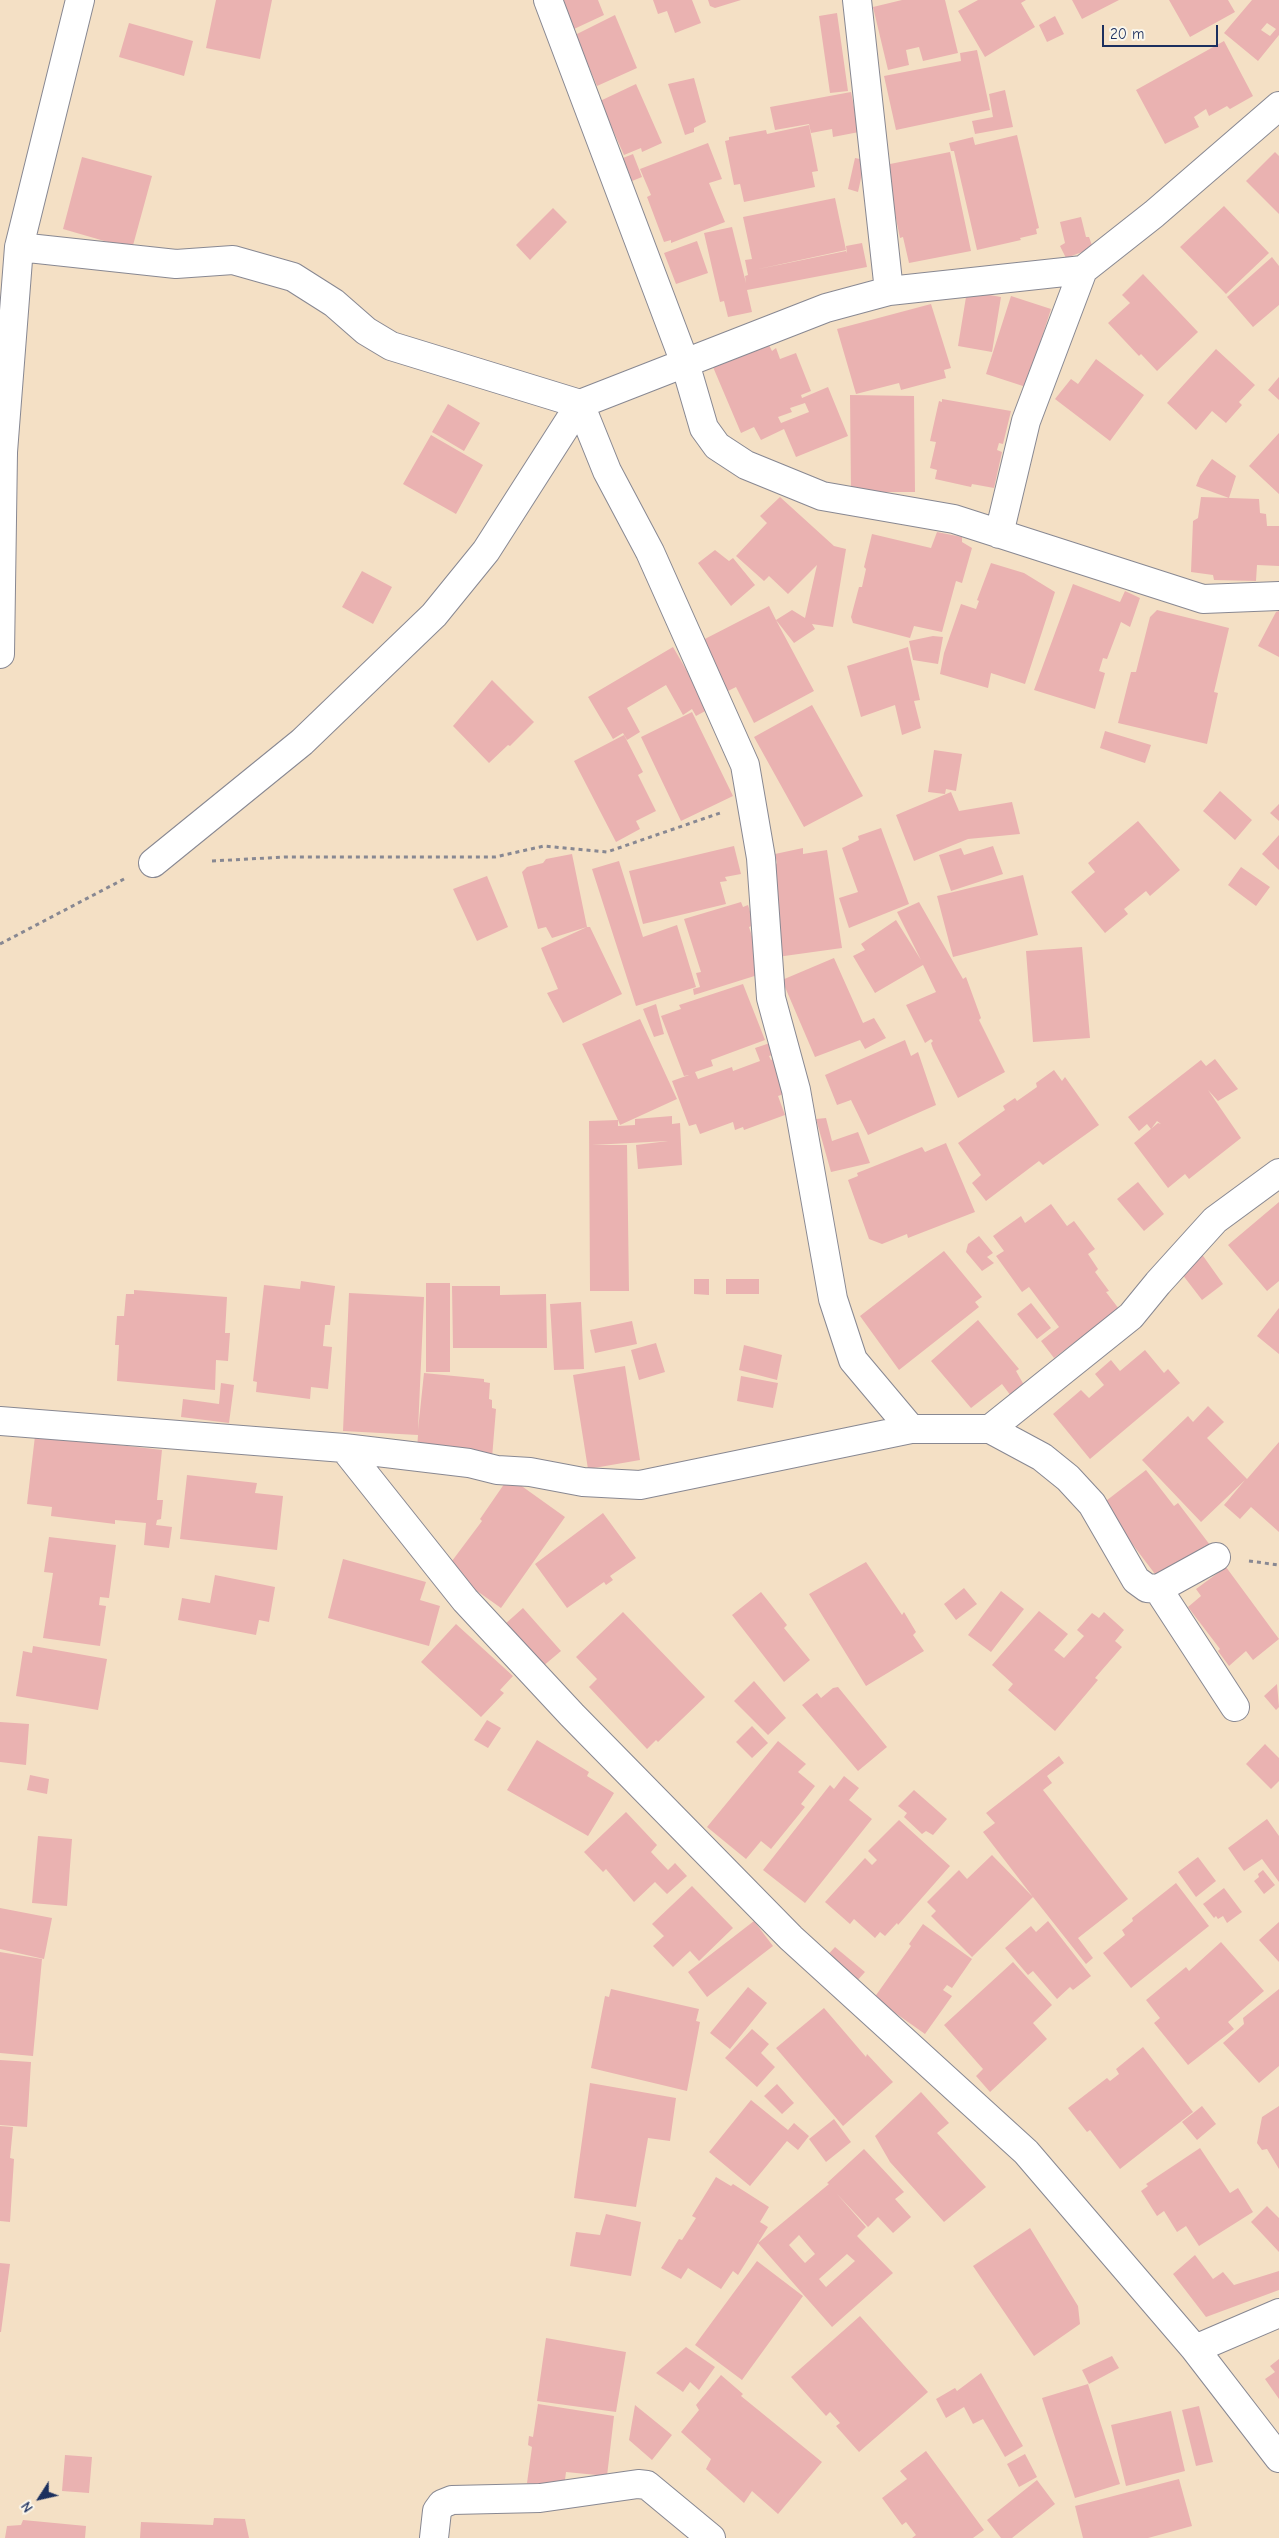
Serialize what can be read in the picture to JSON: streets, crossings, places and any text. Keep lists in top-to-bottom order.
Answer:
{
  "scale_bar": "20 m",
  "north": "bottom left"
}
